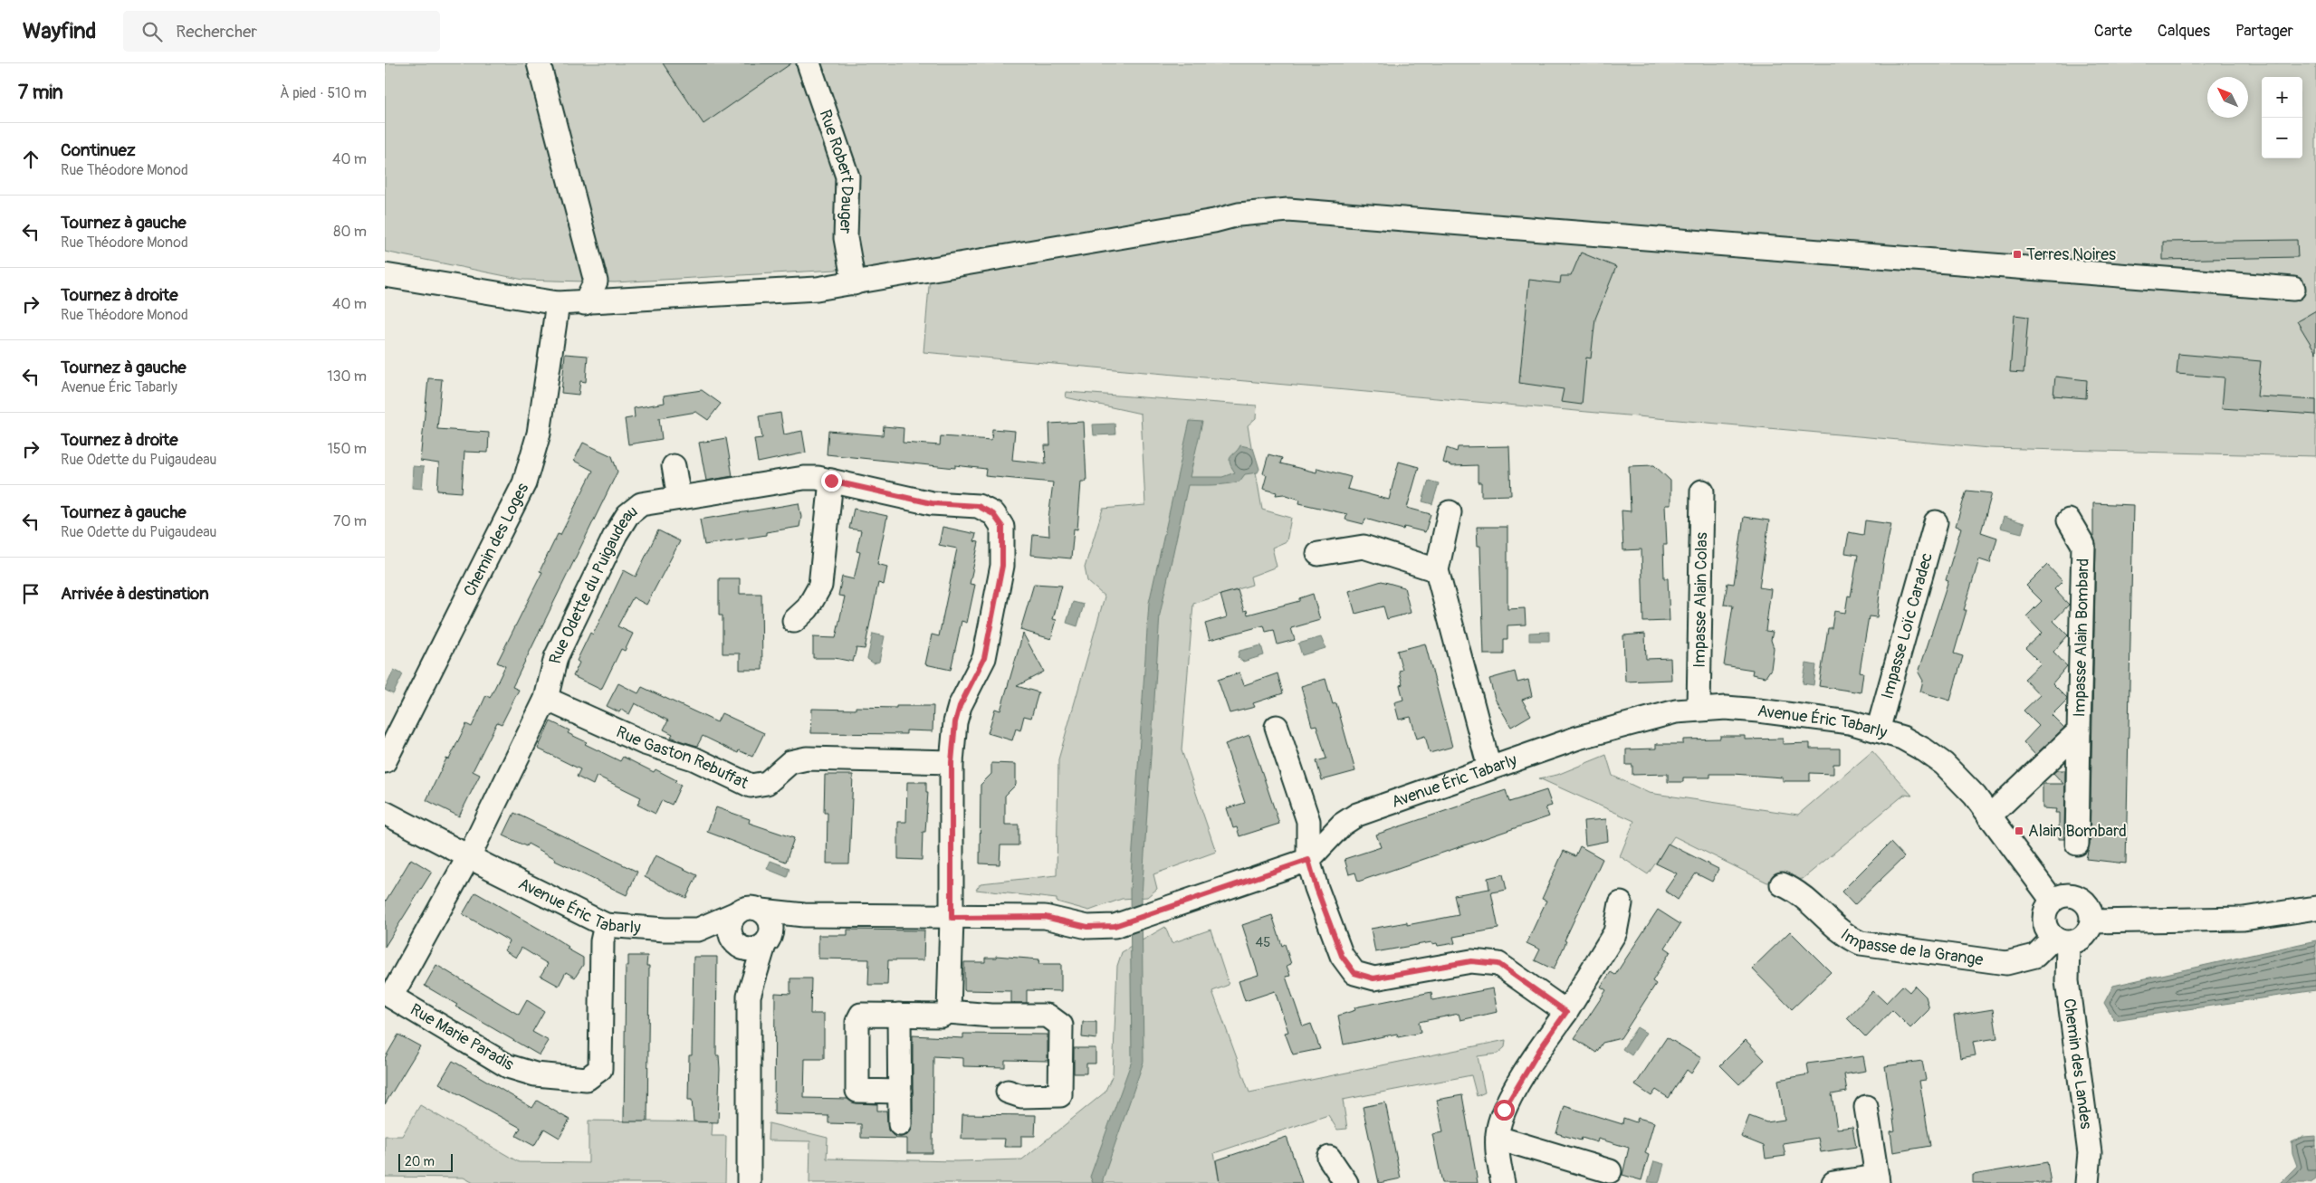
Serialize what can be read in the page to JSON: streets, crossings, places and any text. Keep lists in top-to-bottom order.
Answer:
{
  "streets": {
    "street": [
      "Rue Robert Dauger",
      "Chemin des Loges",
      "Rue Odette du Puigaudeau",
      "Impasse Alain Colas",
      "Impasse Loïc Caradec",
      "Impasse Alain Bombard",
      "Avenue Éric Tabarly",
      "Rue Gaston Rebuffat",
      "Impasse de la Grange",
      "Rue Marie Paradis",
      "Chemin des Landes"
    ]
  },
  "crossings": [
    ["Rue Odette du Puigaudeau", "Avenue Éric Tabarly"],
    ["Rue Odette du Puigaudeau", "Rue Gaston Rebuffat"],
    ["Rue Odette du Puigaudeau", "Rue Marie Paradis"],
    ["Impasse Alain Colas", "Avenue Éric Tabarly"],
    ["Impasse Loïc Caradec", "Avenue Éric Tabarly"],
    ["Impasse Alain Bombard", "Avenue Éric Tabarly"],
    ["Avenue Éric Tabarly", "Impasse de la Grange"],
    ["Avenue Éric Tabarly", "Rue Marie Paradis"],
    ["Avenue Éric Tabarly", "Chemin des Landes"],
    ["Impasse de la Grange", "Chemin des Landes"]
  ],
  "places": {
    "transit": ["Terres Noires", "Alain Bombard"]
  },
  "house_numbers": ["45"],
  "scale_bar": "20 m",
  "north": "top left",
  "page": {
    "header": "Wayfind",
    "search": "Rechercher",
    "nav": ["Carte", "Calques", "Partager"],
    "heading": ["7 min", "À pied · 510 m"],
    "map_buttons": ["+", "−"],
    "list": [
      ["Continuez", "Rue Théodore Monod", "40 m"],
      ["Tournez à gauche", "Rue Théodore Monod", "80 m"],
      ["Tournez à droite", "Rue Théodore Monod", "40 m"],
      ["Tournez à gauche", "Avenue Éric Tabarly", "130 m"],
      ["Tournez à droite", "Rue Odette du Puigaudeau", "150 m"],
      ["Tournez à gauche", "Rue Odette du Puigaudeau", "70 m"],
      "Arrivée à destination"
    ],
    "scale": "20 m"
  }
}
